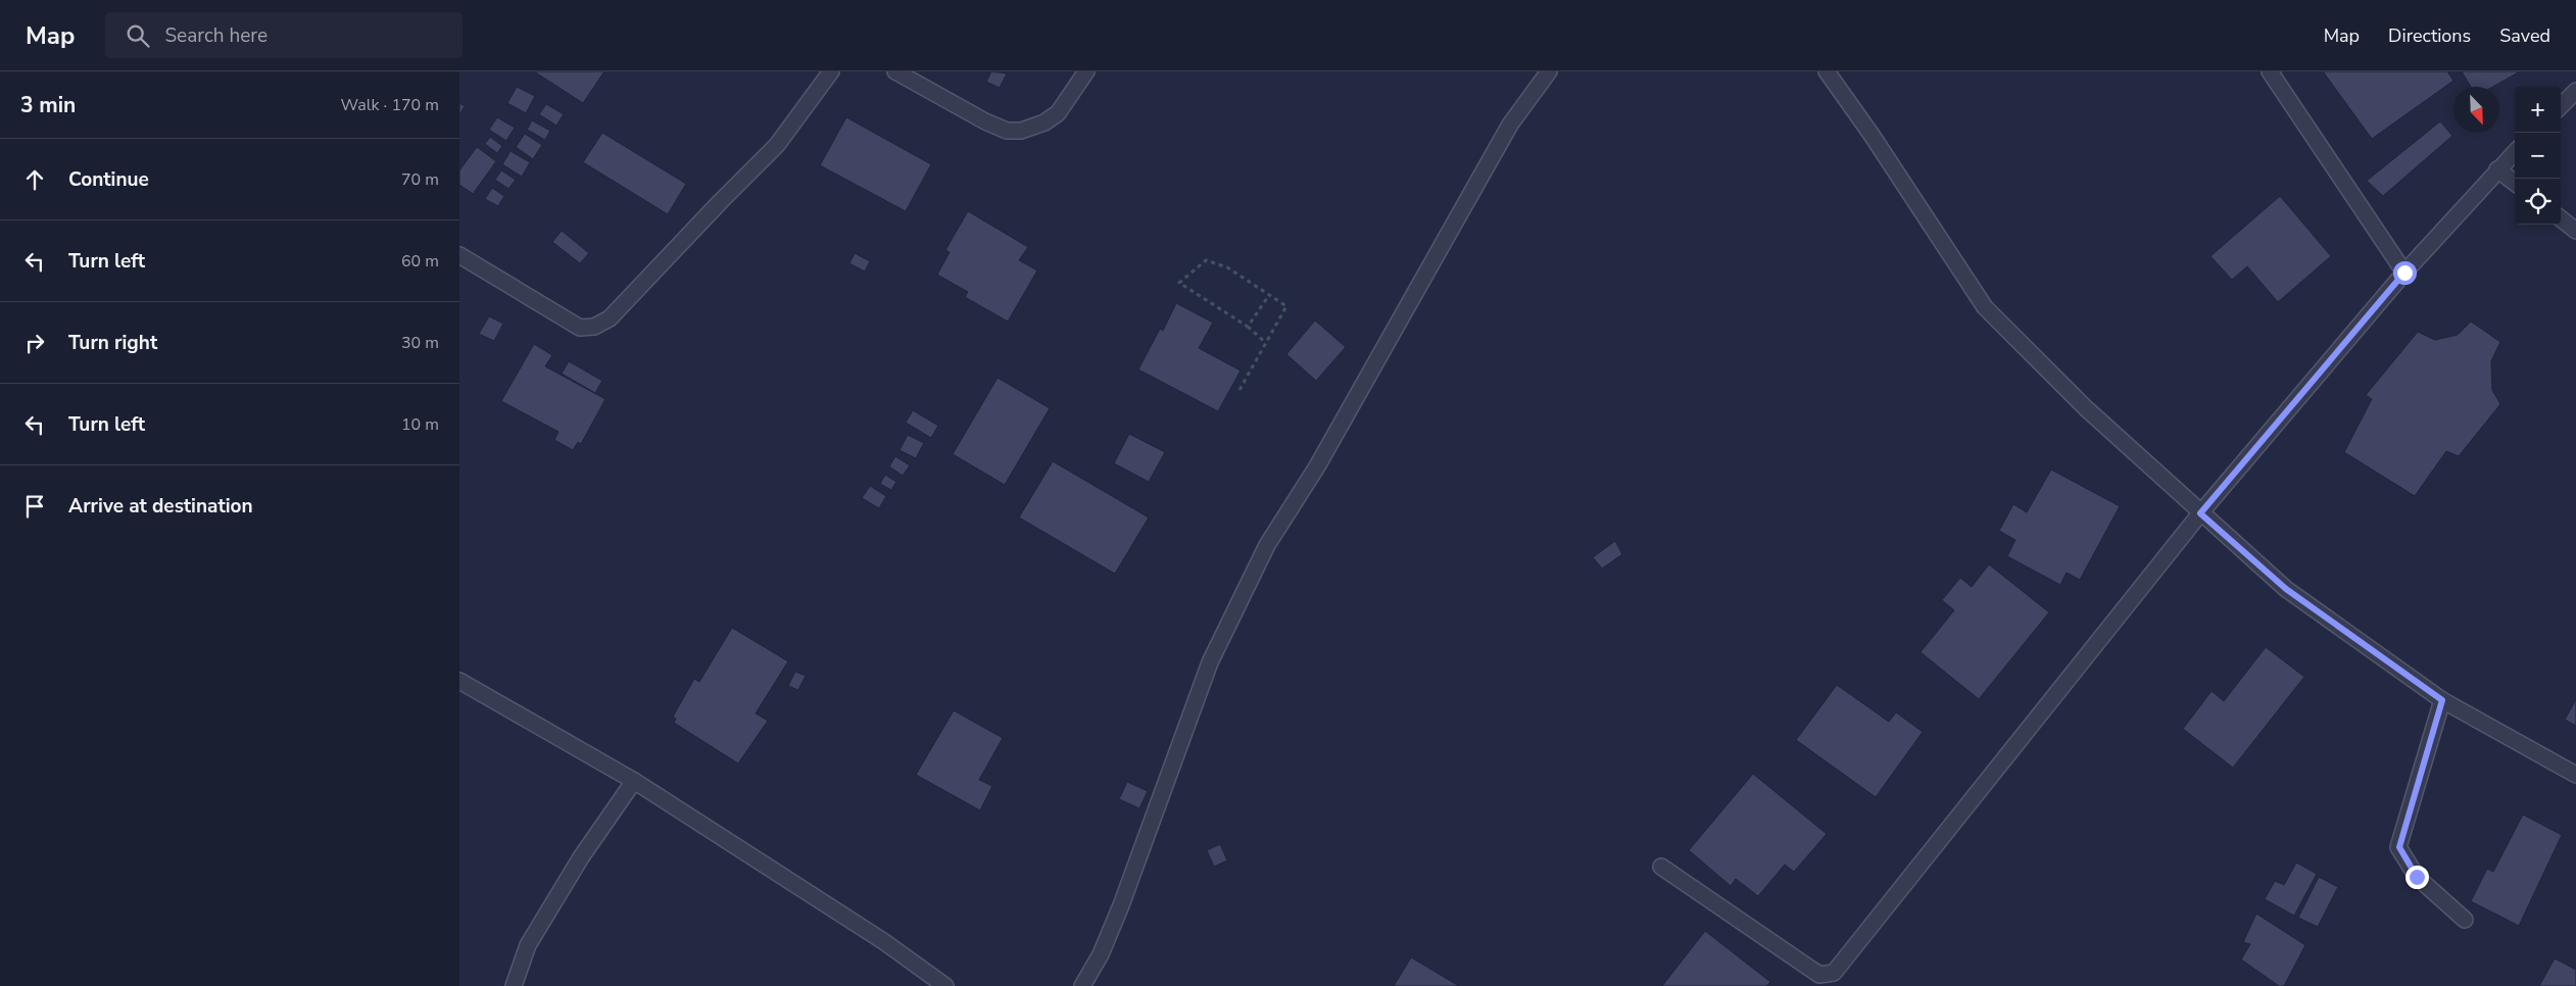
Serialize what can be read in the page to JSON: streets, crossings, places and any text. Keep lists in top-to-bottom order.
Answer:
{
  "north": "bottom right",
  "page": {
    "header": "Map",
    "search": "Search here",
    "nav": ["Map", "Directions", "Saved"],
    "heading": ["3 min", "Walk · 170 m"],
    "map_buttons": ["+", "−"],
    "list": [
      ["Continue", "70 m"],
      ["Turn left", "60 m"],
      ["Turn right", "30 m"],
      ["Turn left", "10 m"],
      "Arrive at destination"
    ]
  }
}
